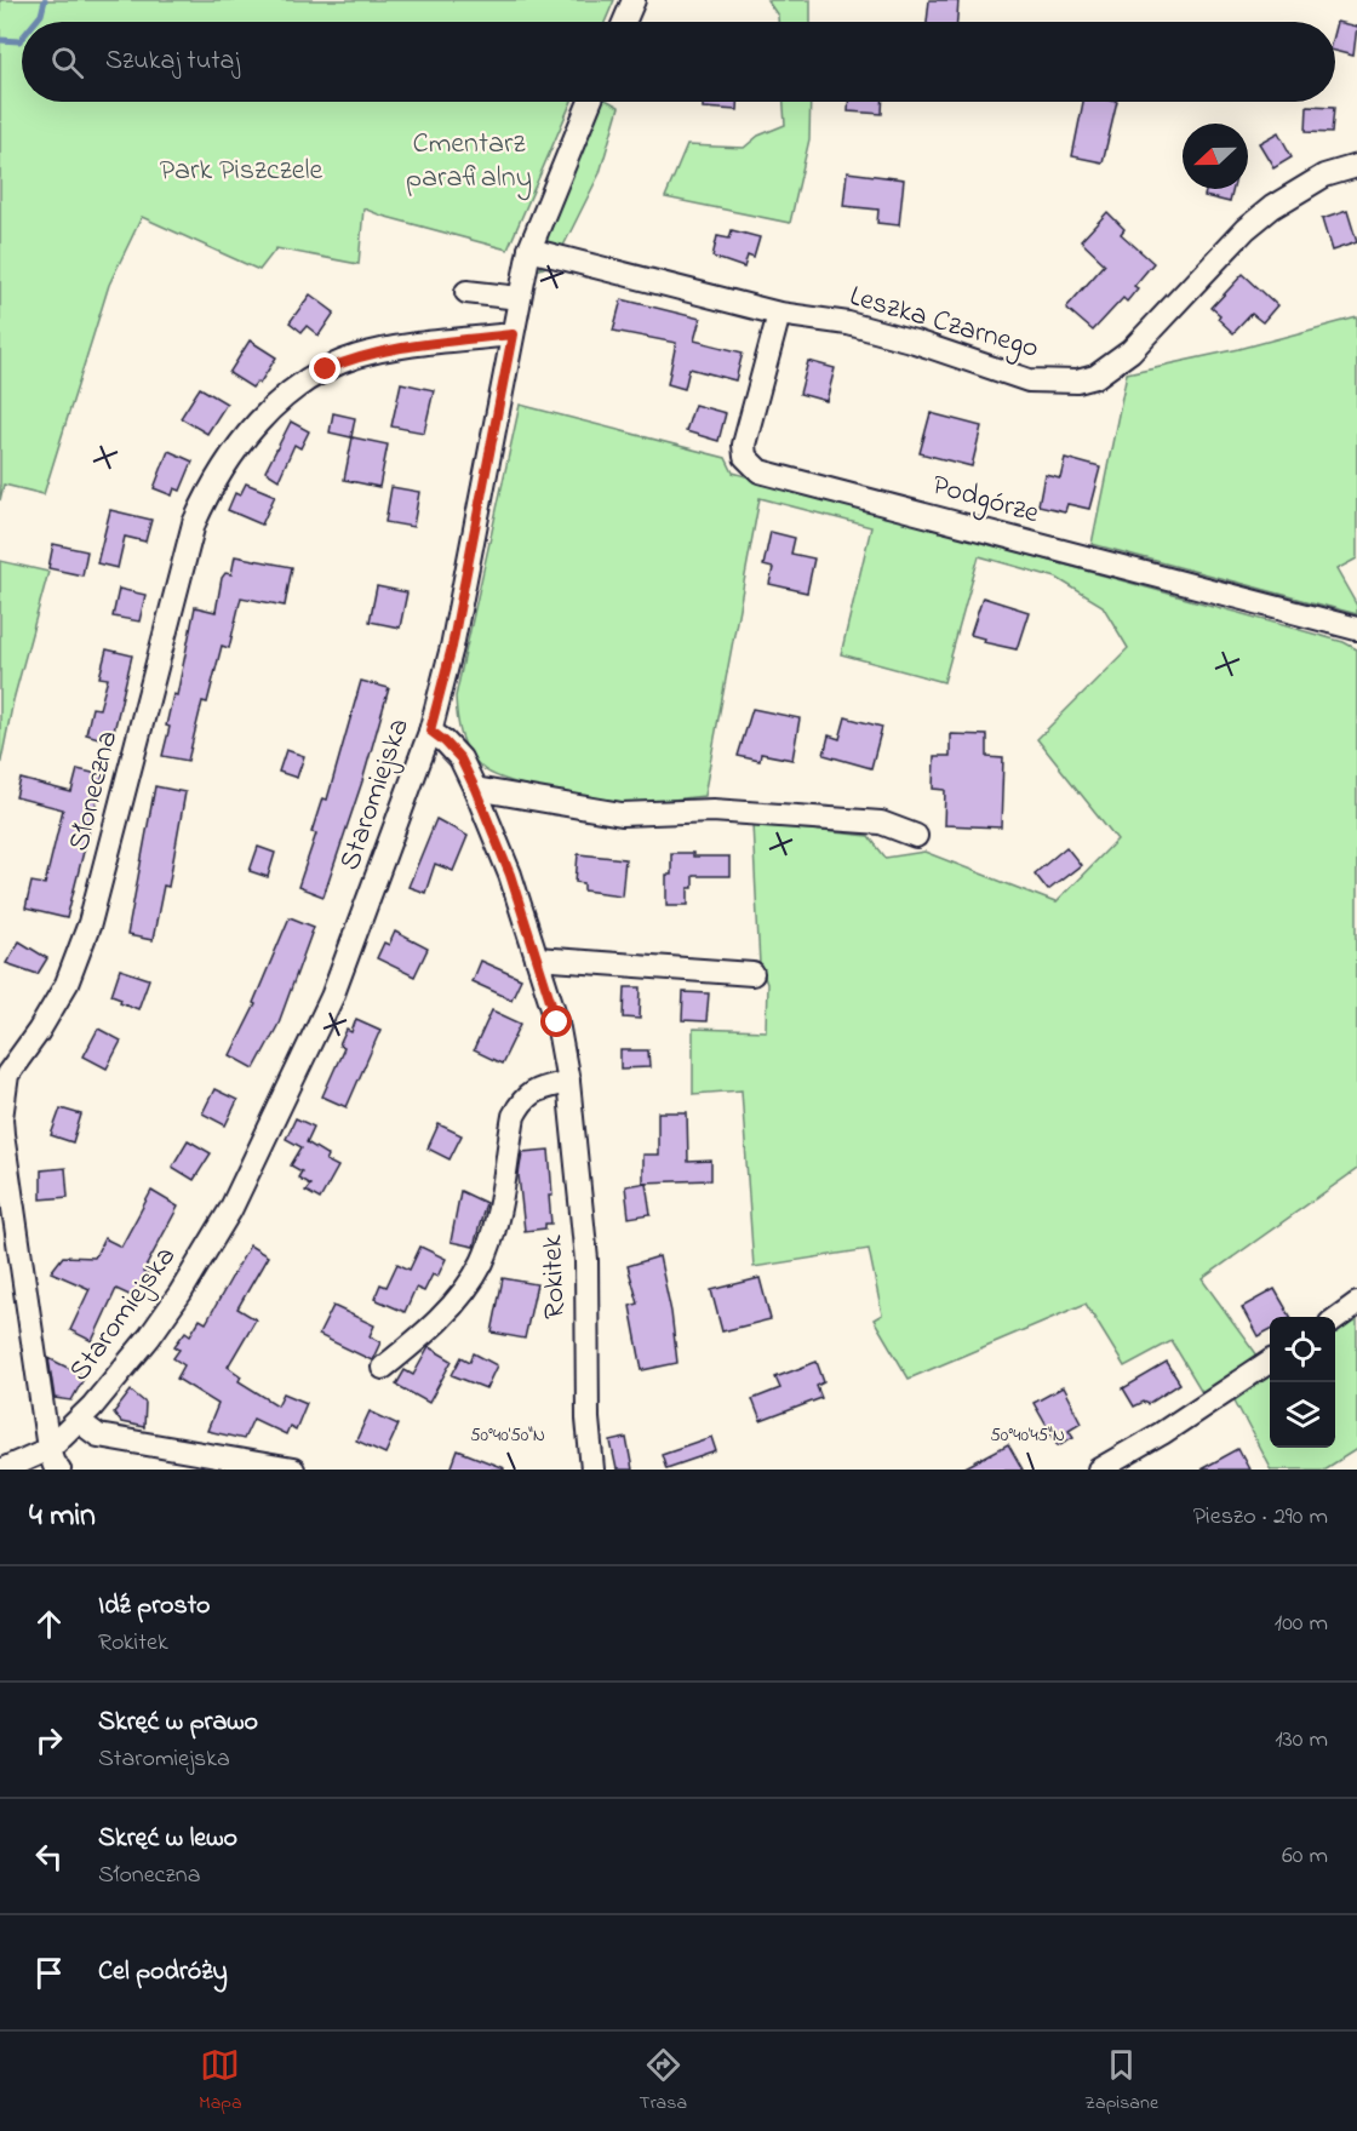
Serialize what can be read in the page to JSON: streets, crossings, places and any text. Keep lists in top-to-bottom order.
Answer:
{
  "streets": {
    "street": [
      "Leszka Czarnego",
      "Podgórze",
      "Słoneczna",
      "Staromiejska",
      "Rokitek"
    ]
  },
  "crossings": [
    ["Leszka Czarnego", "Podgórze"],
    ["Leszka Czarnego", "Staromiejska"],
    ["Słoneczna", "Staromiejska"],
    ["Staromiejska", "Rokitek"]
  ],
  "parks": ["Cmentarz parafialny", "Park Piszczele"],
  "north": "left",
  "page": {
    "search": "Szukaj tutaj",
    "heading": ["4 min", "Pieszo · 290 m"],
    "list": [
      ["Idź prosto", "Rokitek", "100 m"],
      ["Skręć w prawo", "Staromiejska", "130 m"],
      ["Skręć w lewo", "Słoneczna", "60 m"],
      "Cel podróży"
    ],
    "nav": ["Mapa", "Trasa", "Zapisane"]
  },
  "coordinates": ["50°40'50\"N", "50°40'45\"N"]
}
